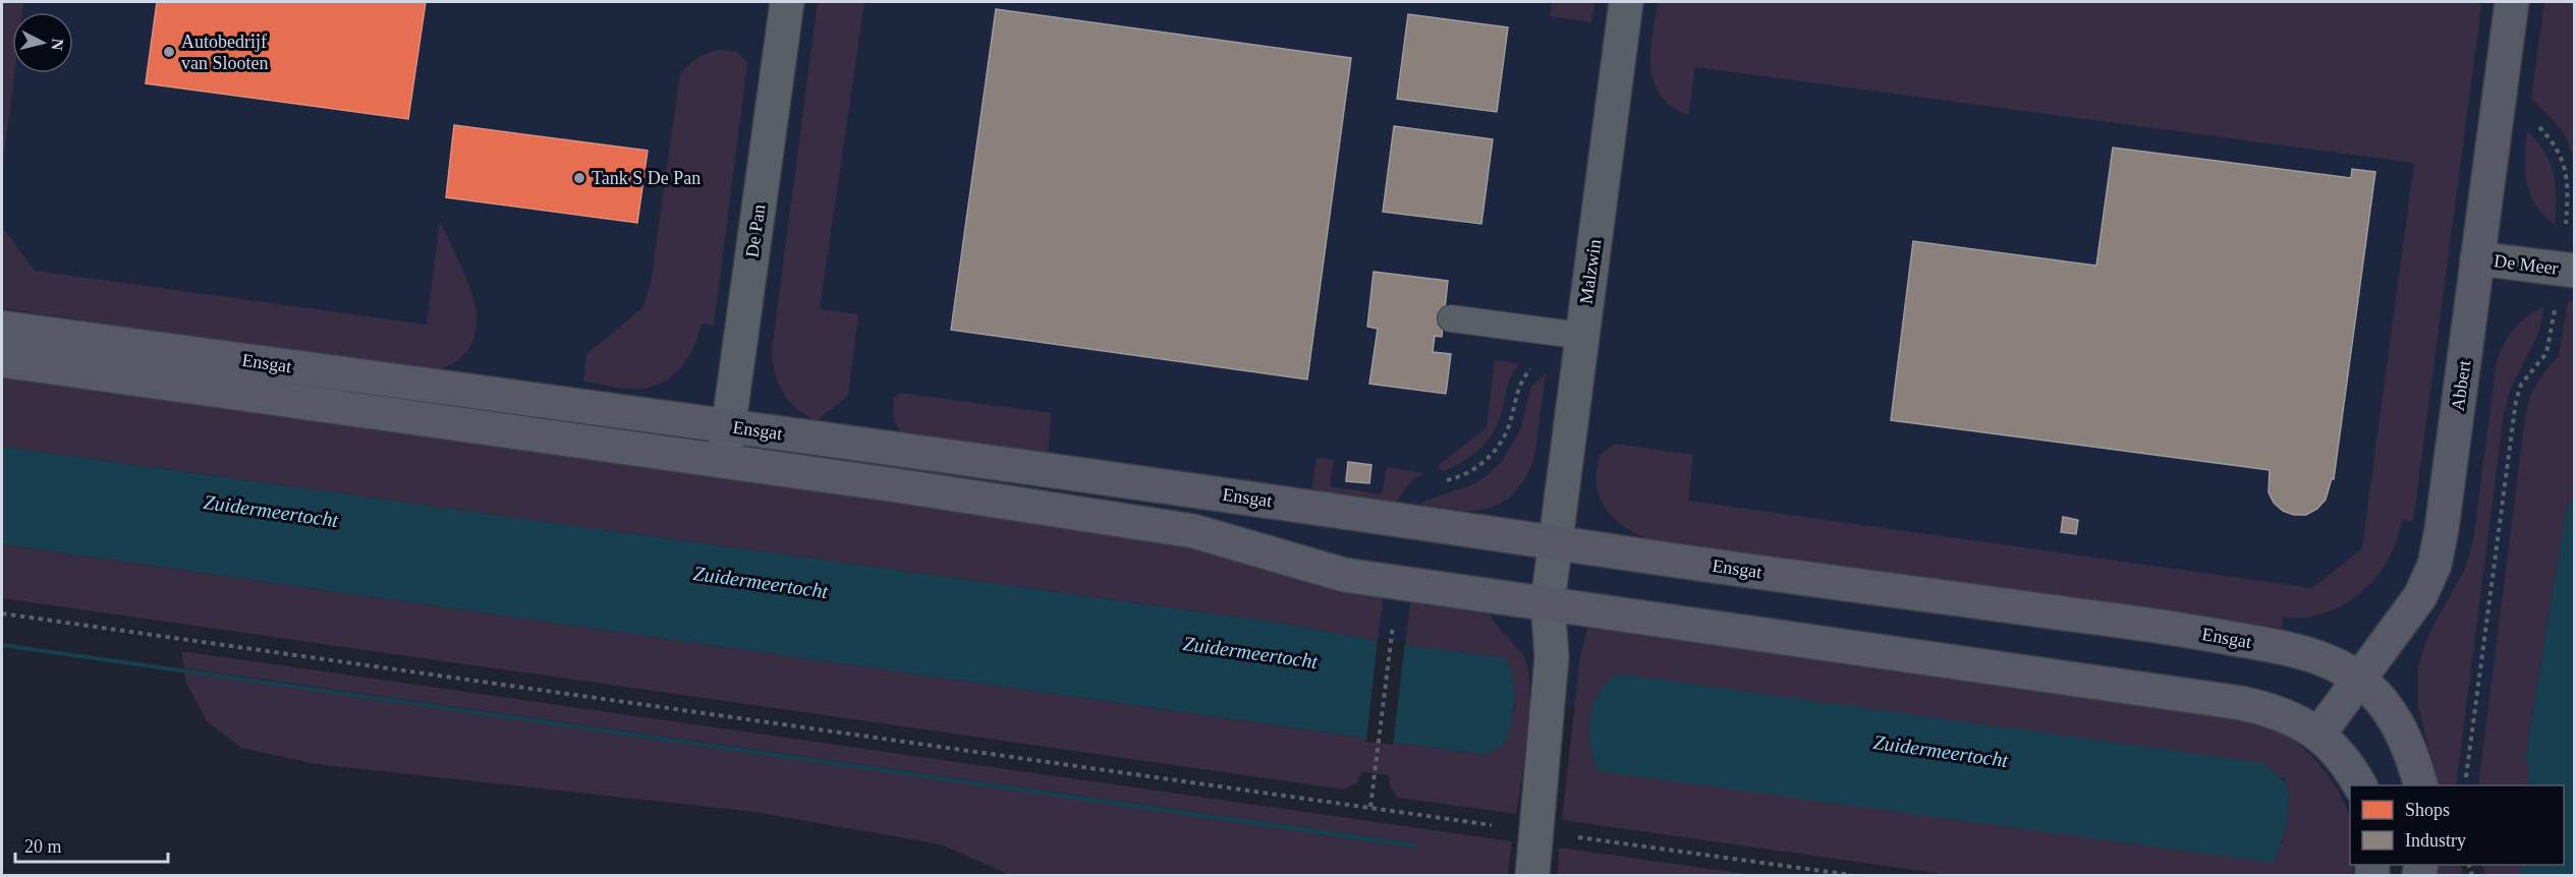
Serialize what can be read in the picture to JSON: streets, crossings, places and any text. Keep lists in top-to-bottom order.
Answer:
{
  "streets": {
    "main road": ["Ensgat", "Abbert"],
    "street": ["De Pan", "De Meer", "Malzwin"]
  },
  "crossings": [
    ["De Pan", "Ensgat"],
    ["De Meer", "Abbert"],
    ["Malzwin", "Ensgat"],
    ["Ensgat", "Abbert"]
  ],
  "water": ["Zuidermeertocht"],
  "places": ["Autobedrijf van Slooten", "Tank S De Pan"],
  "legend": ["Shops", "Industry"],
  "scale_bar": "20 m",
  "north": "right"
}
